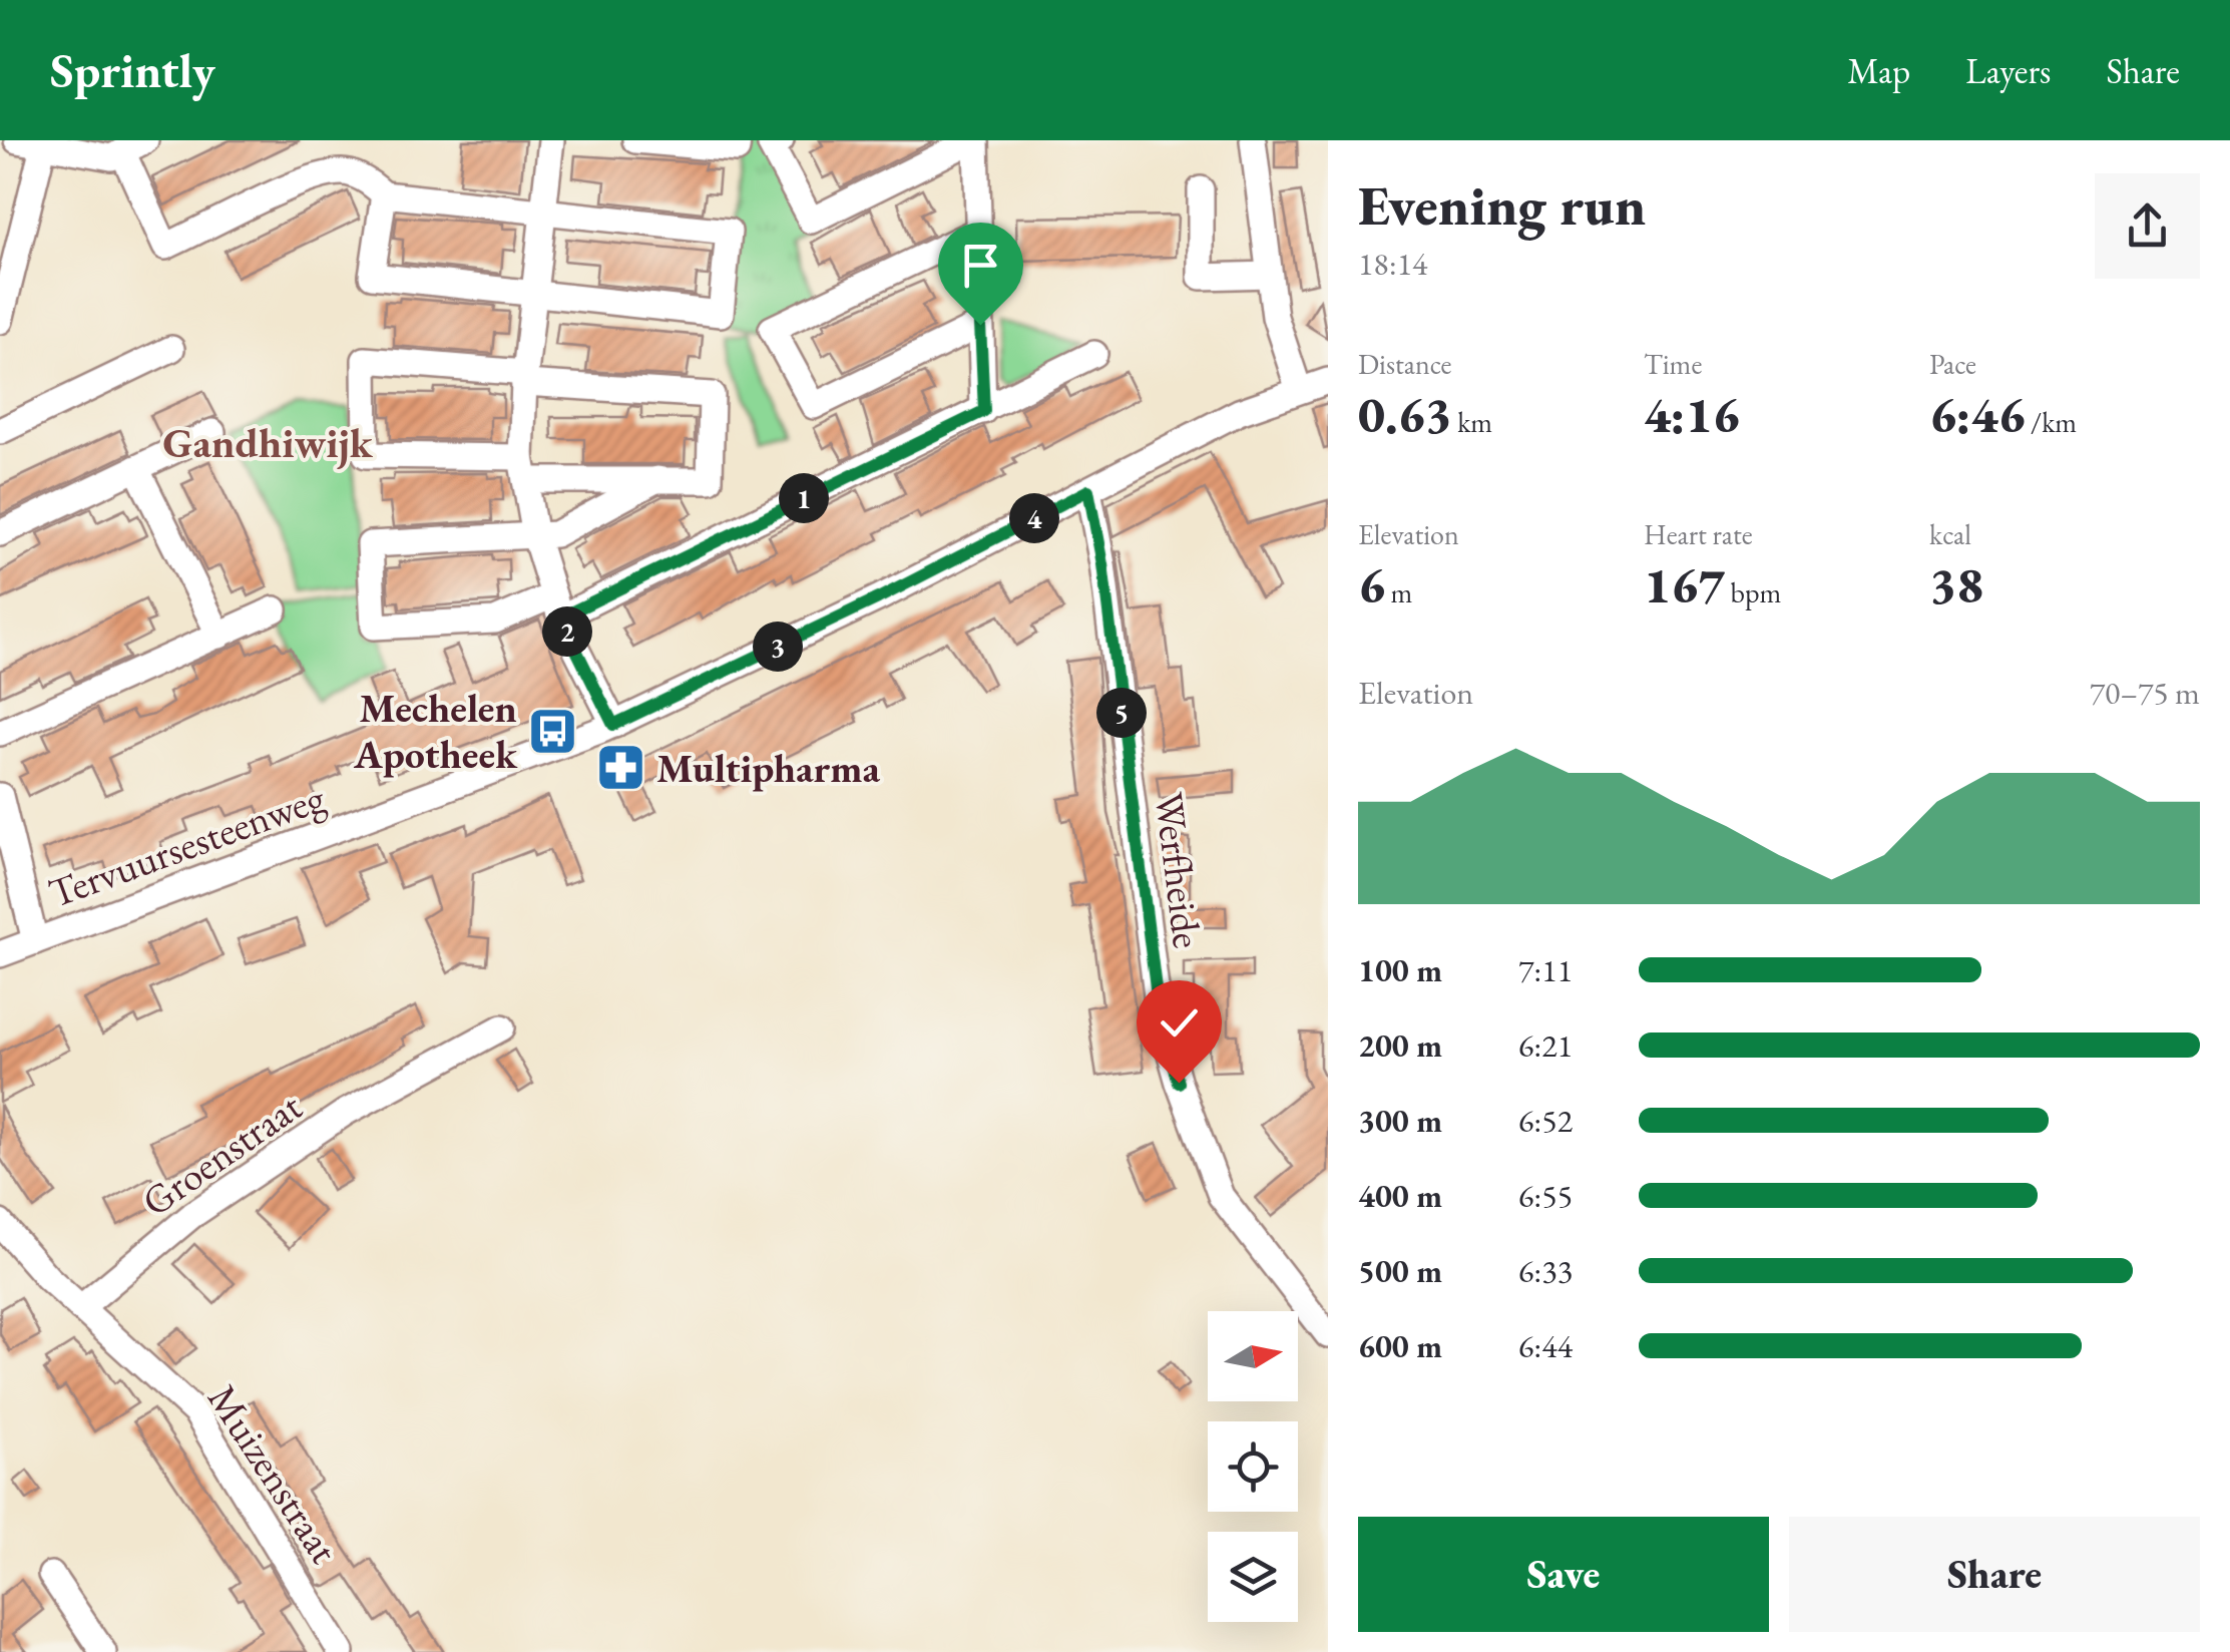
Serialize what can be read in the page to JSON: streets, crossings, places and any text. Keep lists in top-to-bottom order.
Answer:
{
  "streets": {
    "street": [
      "Tervuursesteenweg",
      "Werfheide",
      "Groenstraat",
      "Muizenstraat"
    ]
  },
  "crossings": [
    ["Tervuursesteenweg", "Werfheide"],
    ["Groenstraat", "Muizenstraat"]
  ],
  "districts": ["Gandhiwijk"],
  "places": {
    "bus stop": ["Mechelen Apotheek"],
    "pharmacy": ["Multipharma"]
  },
  "north": "right",
  "page": {
    "header": "Sprintly",
    "nav": ["Map", "Layers", "Share"],
    "heading": ["Evening run", "18:14"],
    "stats": [
      ["Distance", "0.63 km"],
      ["Time", "4:16"],
      ["Pace", "6:46 /km"],
      ["Elevation", "6 m"],
      ["Heart rate", "167 bpm"],
      ["kcal", "38"]
    ],
    "pins": [
      "1",
      "4",
      "2",
      "3",
      "5"
    ],
    "chart": ["Elevation", "70–75 m"],
    "list": [
      {
        "name": "100 m",
        "note": "7:11"
      },
      {
        "name": "200 m",
        "note": "6:21"
      },
      {
        "name": "300 m",
        "note": "6:52"
      },
      {
        "name": "400 m",
        "note": "6:55"
      },
      {
        "name": "500 m",
        "note": "6:33"
      },
      {
        "name": "600 m",
        "note": "6:44"
      }
    ],
    "buttons": ["Save", "Share"]
  }
}
